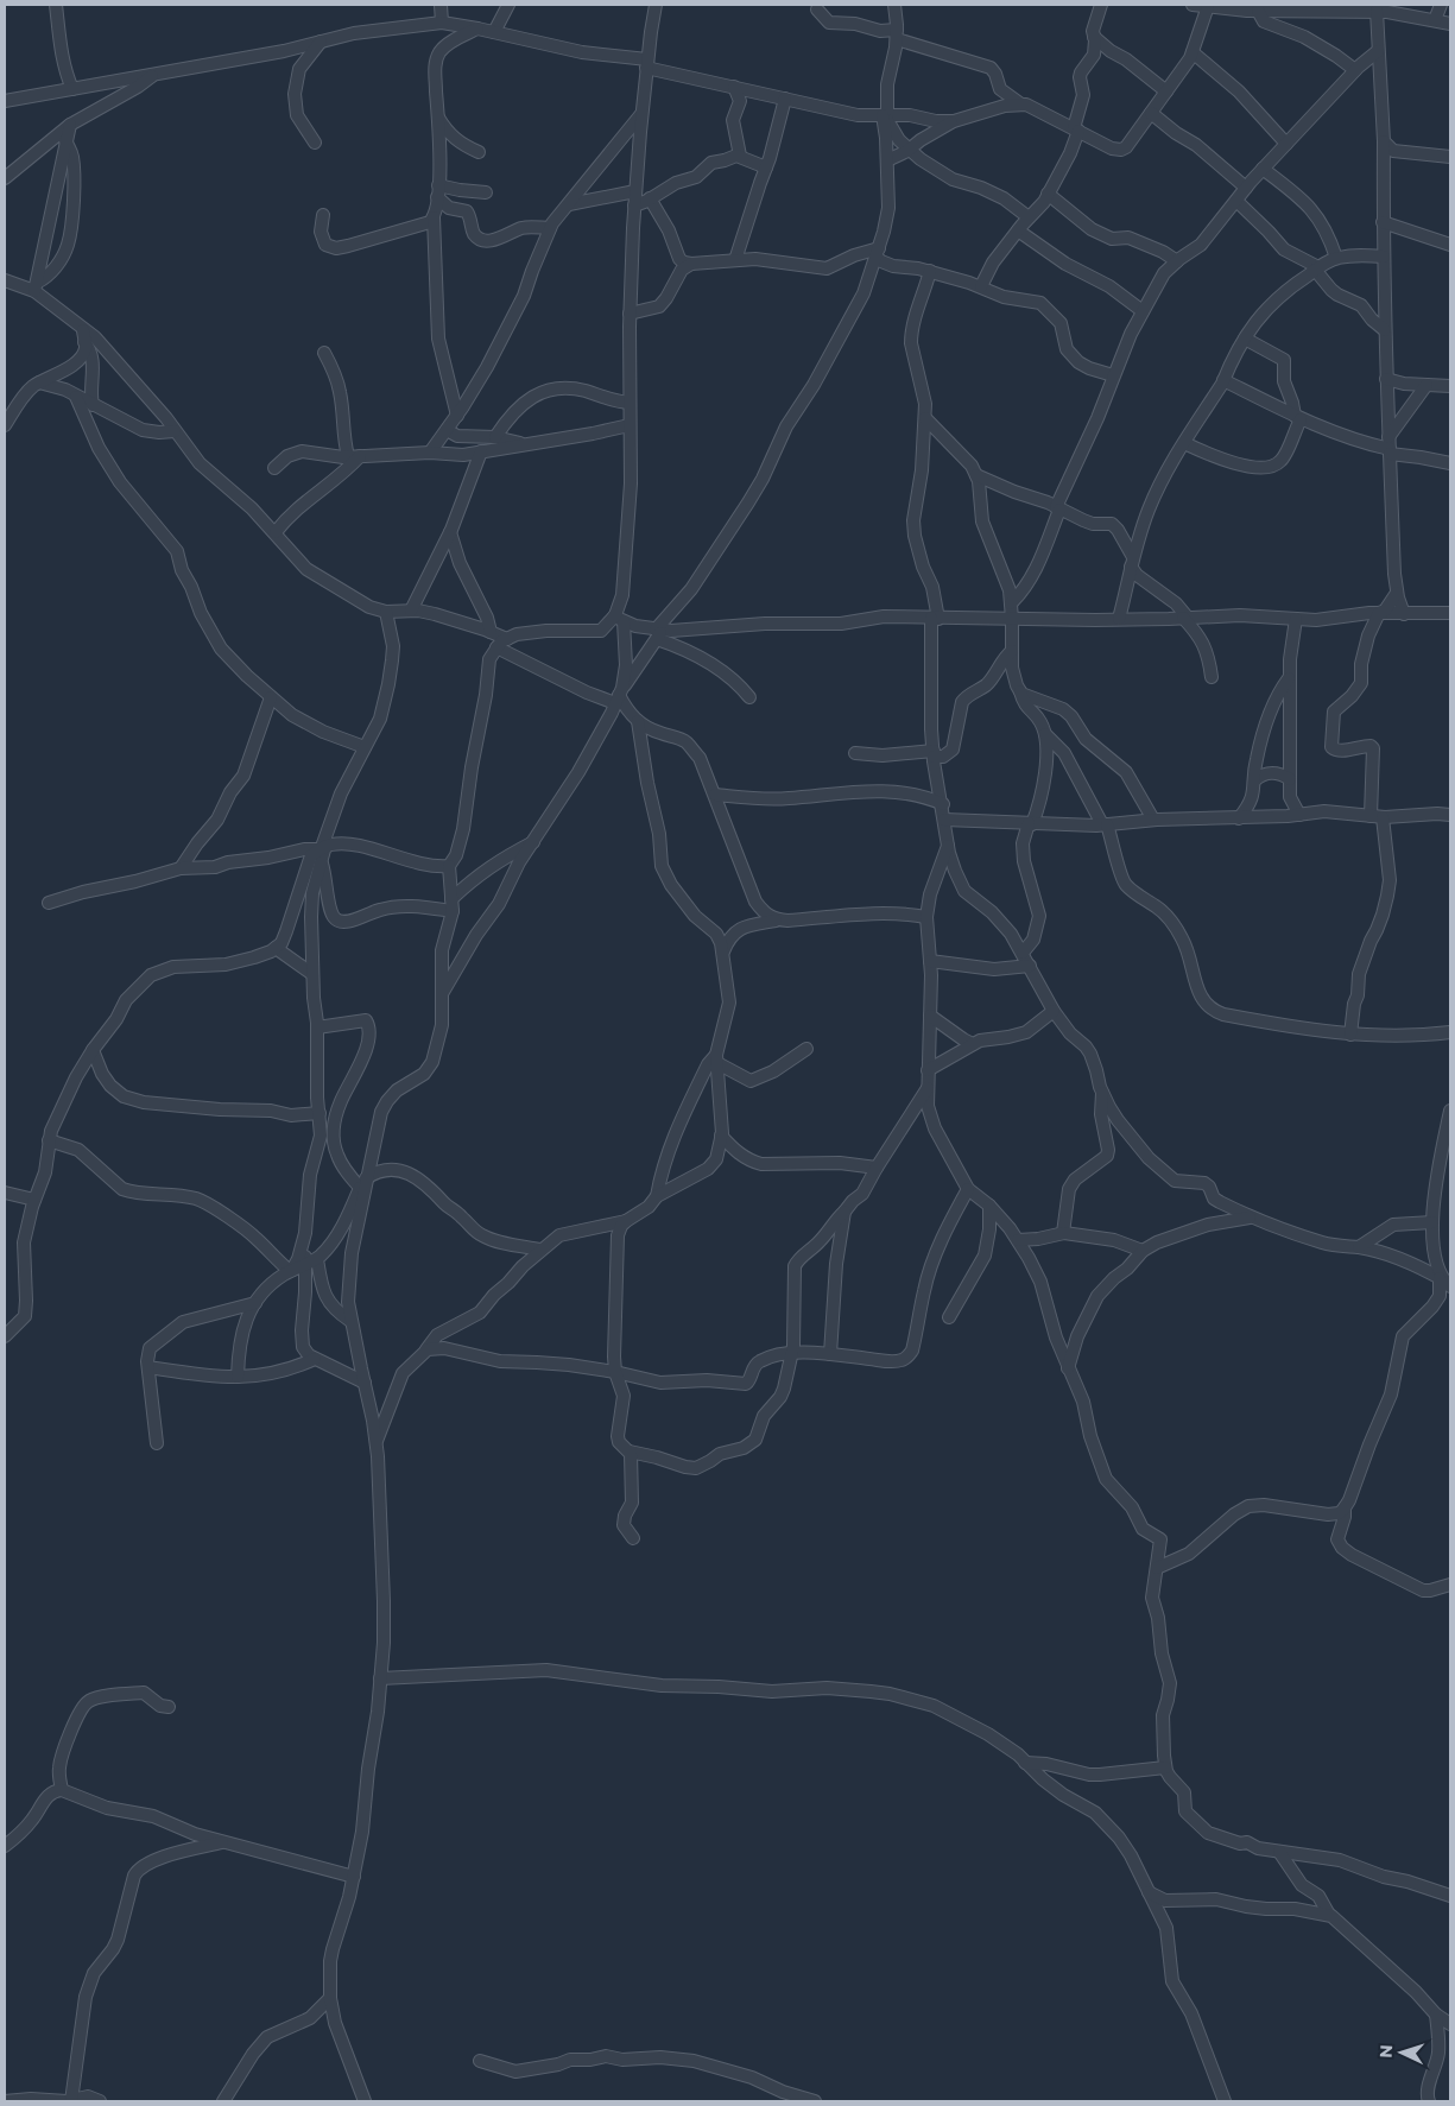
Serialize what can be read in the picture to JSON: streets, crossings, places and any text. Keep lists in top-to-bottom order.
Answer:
{
  "north": "left"
}
